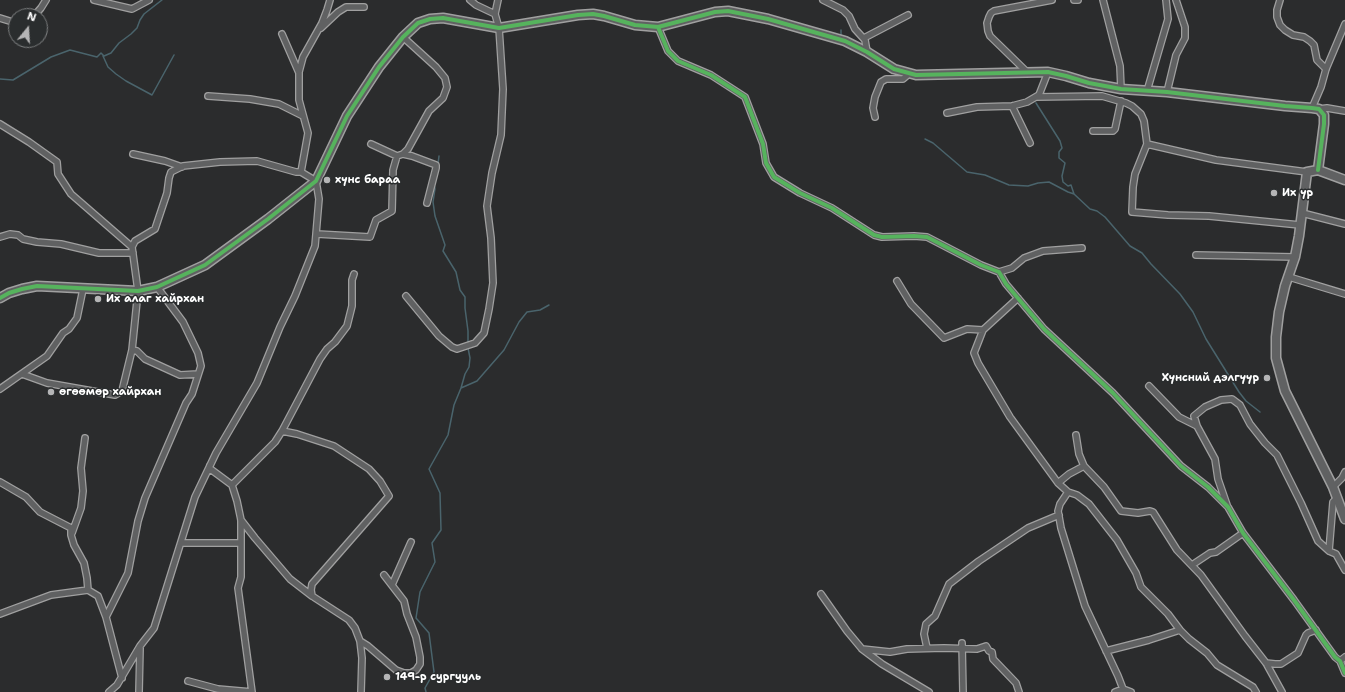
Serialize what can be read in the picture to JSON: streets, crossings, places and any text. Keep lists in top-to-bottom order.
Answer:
{
  "places": [
    "хүнс бараа",
    "Их үр",
    "Их алаг хайрхан",
    "Хүнсний дэлгүүр",
    "өгөөмөр хайрхан",
    "149-р сургууль"
  ],
  "north": "top"
}
